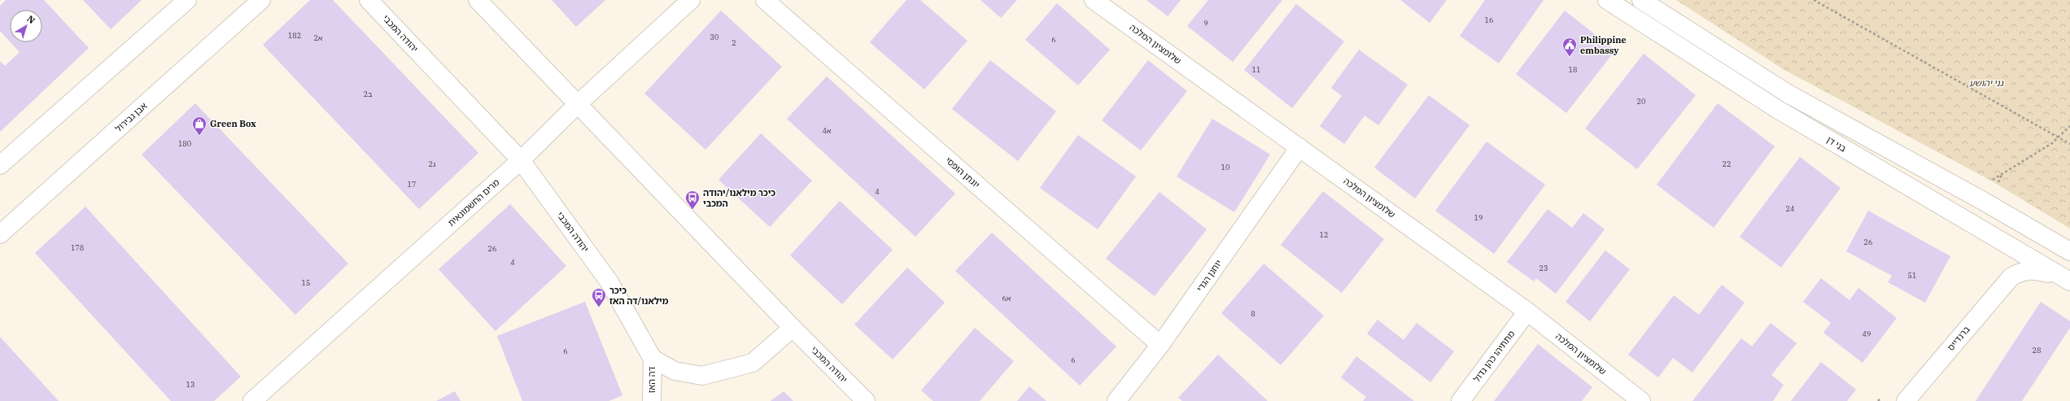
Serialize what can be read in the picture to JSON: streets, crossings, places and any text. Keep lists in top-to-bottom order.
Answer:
{
  "streets": {
    "street": [
      "יהודה המכבי",
      "שלומציון המלכה",
      "אבן גבירול",
      "בני דן",
      "יונתן הופסי",
      "מרים החשמונאית",
      "יוחנן הגדי",
      "ברנדייס",
      "מתתיהו כהן גדול",
      "דה האז"
    ]
  },
  "crossings": [
    ["יהודה המכבי", "מרים החשמונאית"],
    ["יהודה המכבי", "דה האז"],
    ["שלומציון המלכה", "יוחנן הגדי"],
    ["שלומציון המלכה", "מתתיהו כהן גדול"],
    ["בני דן", "ברנדייס"],
    ["יונתן הופסי", "יוחנן הגדי"]
  ],
  "parks": ["גני יהושע"],
  "places": {
    "public building": ["Philippine embassy"],
    "shop": ["Green Box"],
    "bus stop": ["כיכר מילאנו/יהודה המכבי", "כיכר מילאנו/דה האז"]
  },
  "house_numbers": [
    "16",
    "9",
    "182",
    "30",
    "2א",
    "6",
    "2",
    "11",
    "18",
    "2ב",
    "20",
    "4א",
    "180",
    "2ג",
    "22",
    "10",
    "17",
    "4",
    "24",
    "19",
    "12",
    "26",
    "178",
    "26",
    "4",
    "23",
    "51",
    "15",
    "6א",
    "8",
    "49",
    "28",
    "6",
    "6",
    "13"
  ],
  "north": "top right"
}
